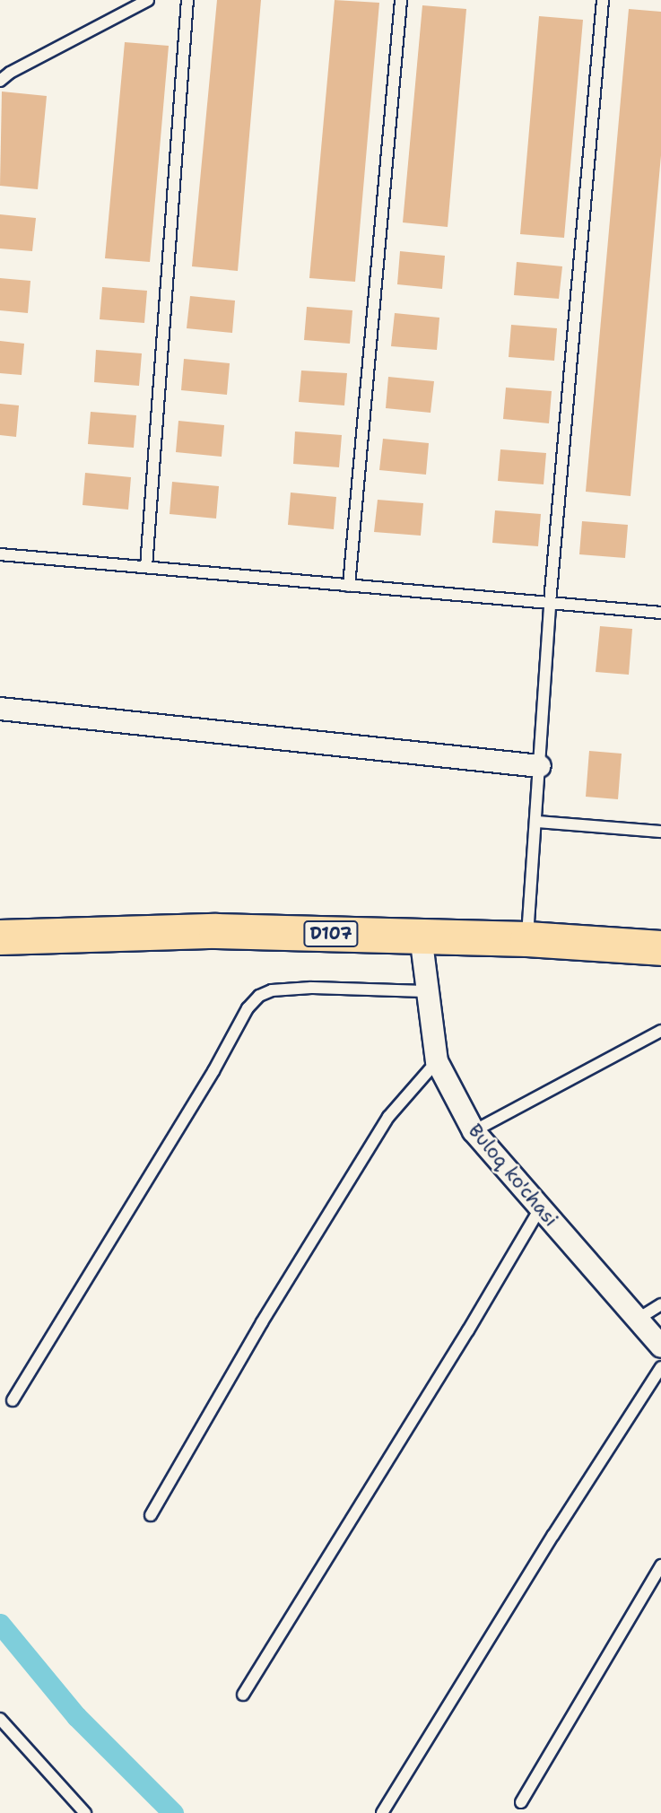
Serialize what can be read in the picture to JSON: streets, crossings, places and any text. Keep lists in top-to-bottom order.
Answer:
{
  "streets": {
    "main road": ["D107"],
    "street": ["Buloq ko'chasi"]
  },
  "crossings": [
    ["D107", "Buloq ko'chasi"]
  ]
}
